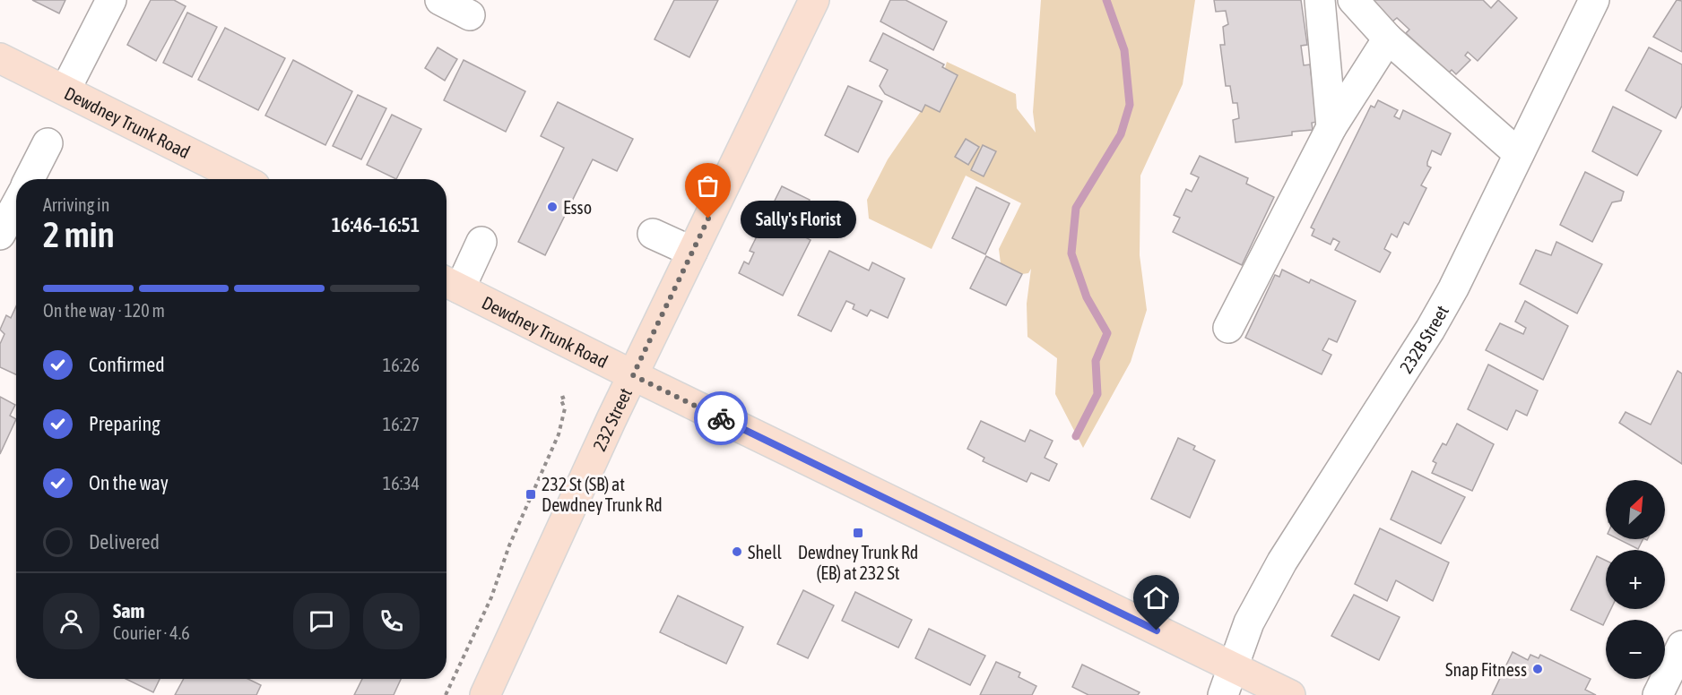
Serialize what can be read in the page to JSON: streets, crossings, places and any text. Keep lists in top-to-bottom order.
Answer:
{
  "streets": {
    "main road": ["Dewdney Trunk Road", "232 Street"],
    "street": ["232B Street"]
  },
  "crossings": [
    ["Dewdney Trunk Road", "232B Street"],
    ["Dewdney Trunk Road", "232 Street"]
  ],
  "places": {
    "other": [
      "Esso",
      "Sally's Florist",
      "Shell",
      "Snap Fitness"
    ],
    "transit": ["232 St (SB) at Dewdney Trunk Rd", "Dewdney Trunk Rd (EB) at 232 St"]
  },
  "north": "top right",
  "page": {
    "heading": ["2 min", "Arriving in", "16:46–16:51"],
    "panel": ["Sam", "Courier · 4.6"],
    "bubble": "Sally's Florist",
    "bar": "On the way · 120 m",
    "list": [
      ["Confirmed", "16:26"],
      ["Preparing", "16:27"],
      ["On the way", "16:34"],
      "Delivered"
    ],
    "map_buttons": ["+", "−"]
  }
}
